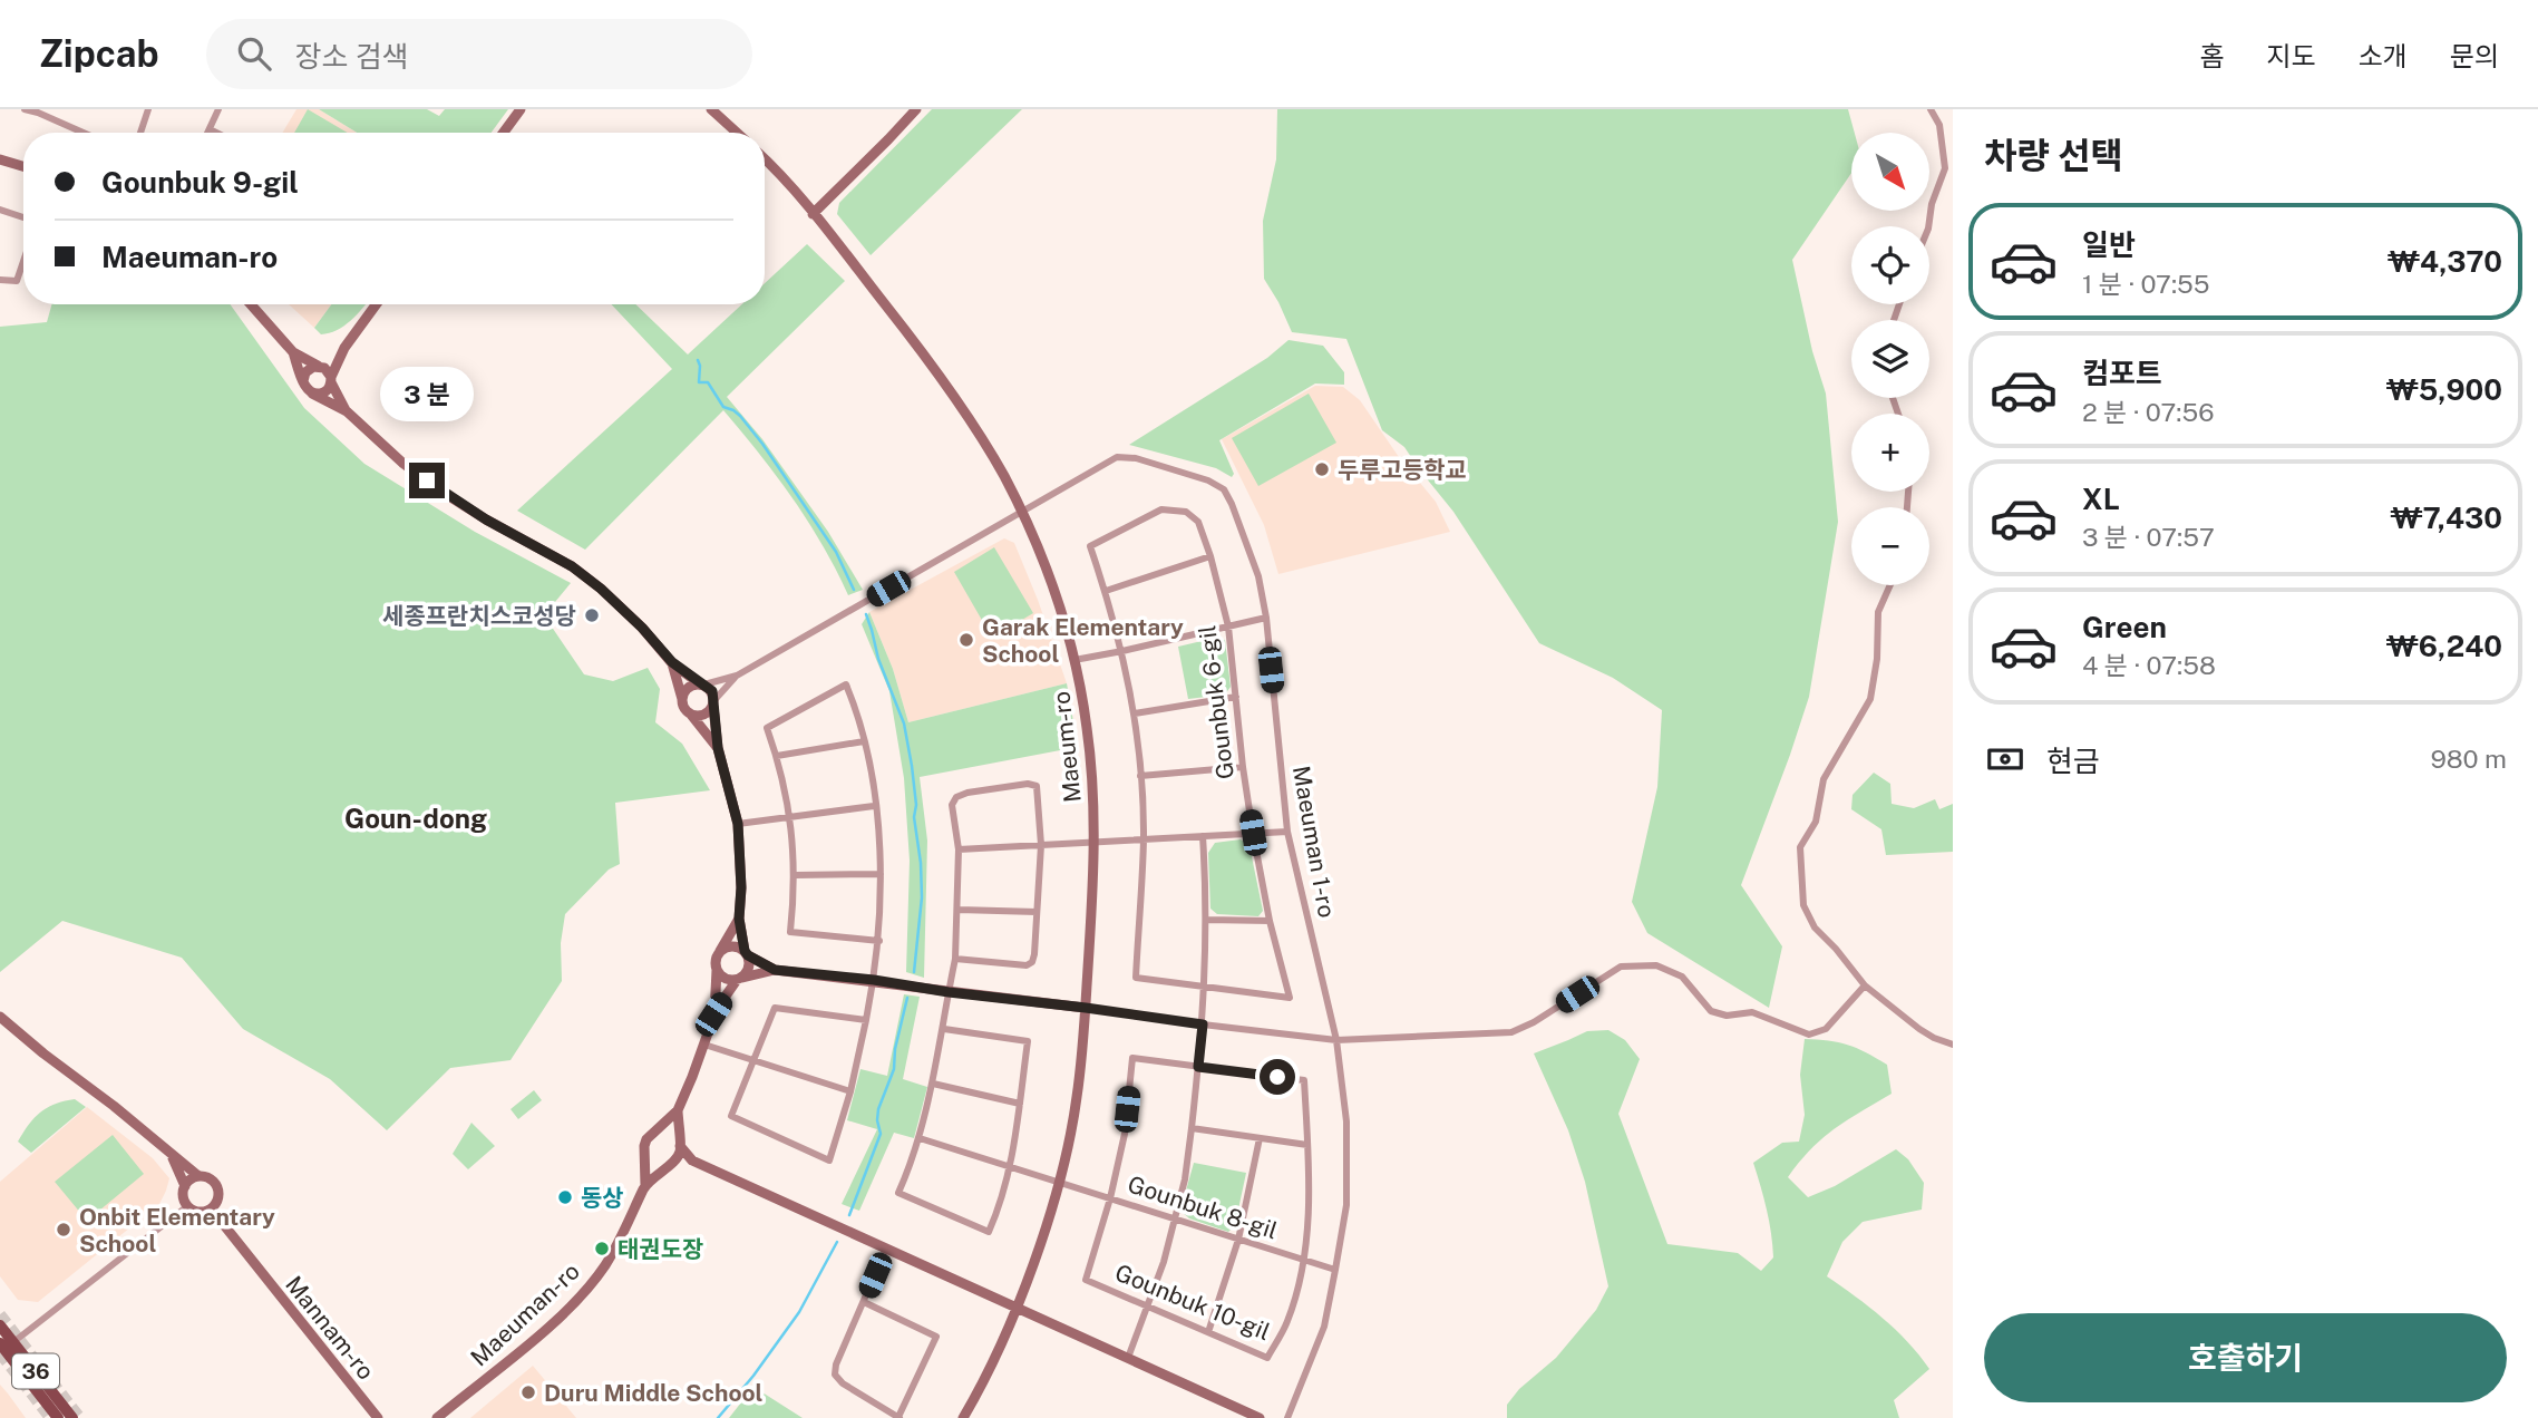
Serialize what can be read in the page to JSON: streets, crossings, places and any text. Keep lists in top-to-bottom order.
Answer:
{
  "streets": {
    "main road": ["36"],
    "street": [
      "Gounbuk 6-gil",
      "Maeum-ro",
      "Maeuman 1-ro",
      "Gounbuk 8-gil",
      "Gounbuk 10-gil",
      "Maeuman-ro",
      "Mannam-ro"
    ]
  },
  "crossings": [
    ["Maeum-ro", "Maeuman 1-ro"],
    ["Maeum-ro", "Gounbuk 8-gil"],
    ["Maeuman 1-ro", "Gounbuk 8-gil"],
    ["Gounbuk 8-gil", "Gounbuk 10-gil"]
  ],
  "districts": ["Goun-dong"],
  "places": [
    "두루고등학교",
    "세종프란치스코성당",
    "Garak Elementary School",
    "동상",
    "Onbit Elementary School",
    "태권도장",
    "Duru Middle School"
  ],
  "north": "bottom right",
  "page": {
    "header": "Zipcab",
    "search": "장소 검색",
    "nav": [
      "홈",
      "지도",
      "소개",
      "문의"
    ],
    "heading": "차량 선택",
    "map_buttons": ["+", "−"],
    "banner": ["Gounbuk 9-gil", "Maeuman-ro"],
    "list": [
      {
        "name": "일반",
        "note": "1 분 · 07:55",
        "value": "₩4,370"
      },
      {
        "name": "컴포트",
        "note": "2 분 · 07:56",
        "value": "₩5,900"
      },
      {
        "name": "XL",
        "note": "3 분 · 07:57",
        "value": "₩7,430"
      },
      {
        "name": "Green",
        "note": "4 분 · 07:58",
        "value": "₩6,240"
      }
    ],
    "bubble": "3 분",
    "pay": ["현금", "980 m"],
    "buttons": "호출하기"
  }
}
